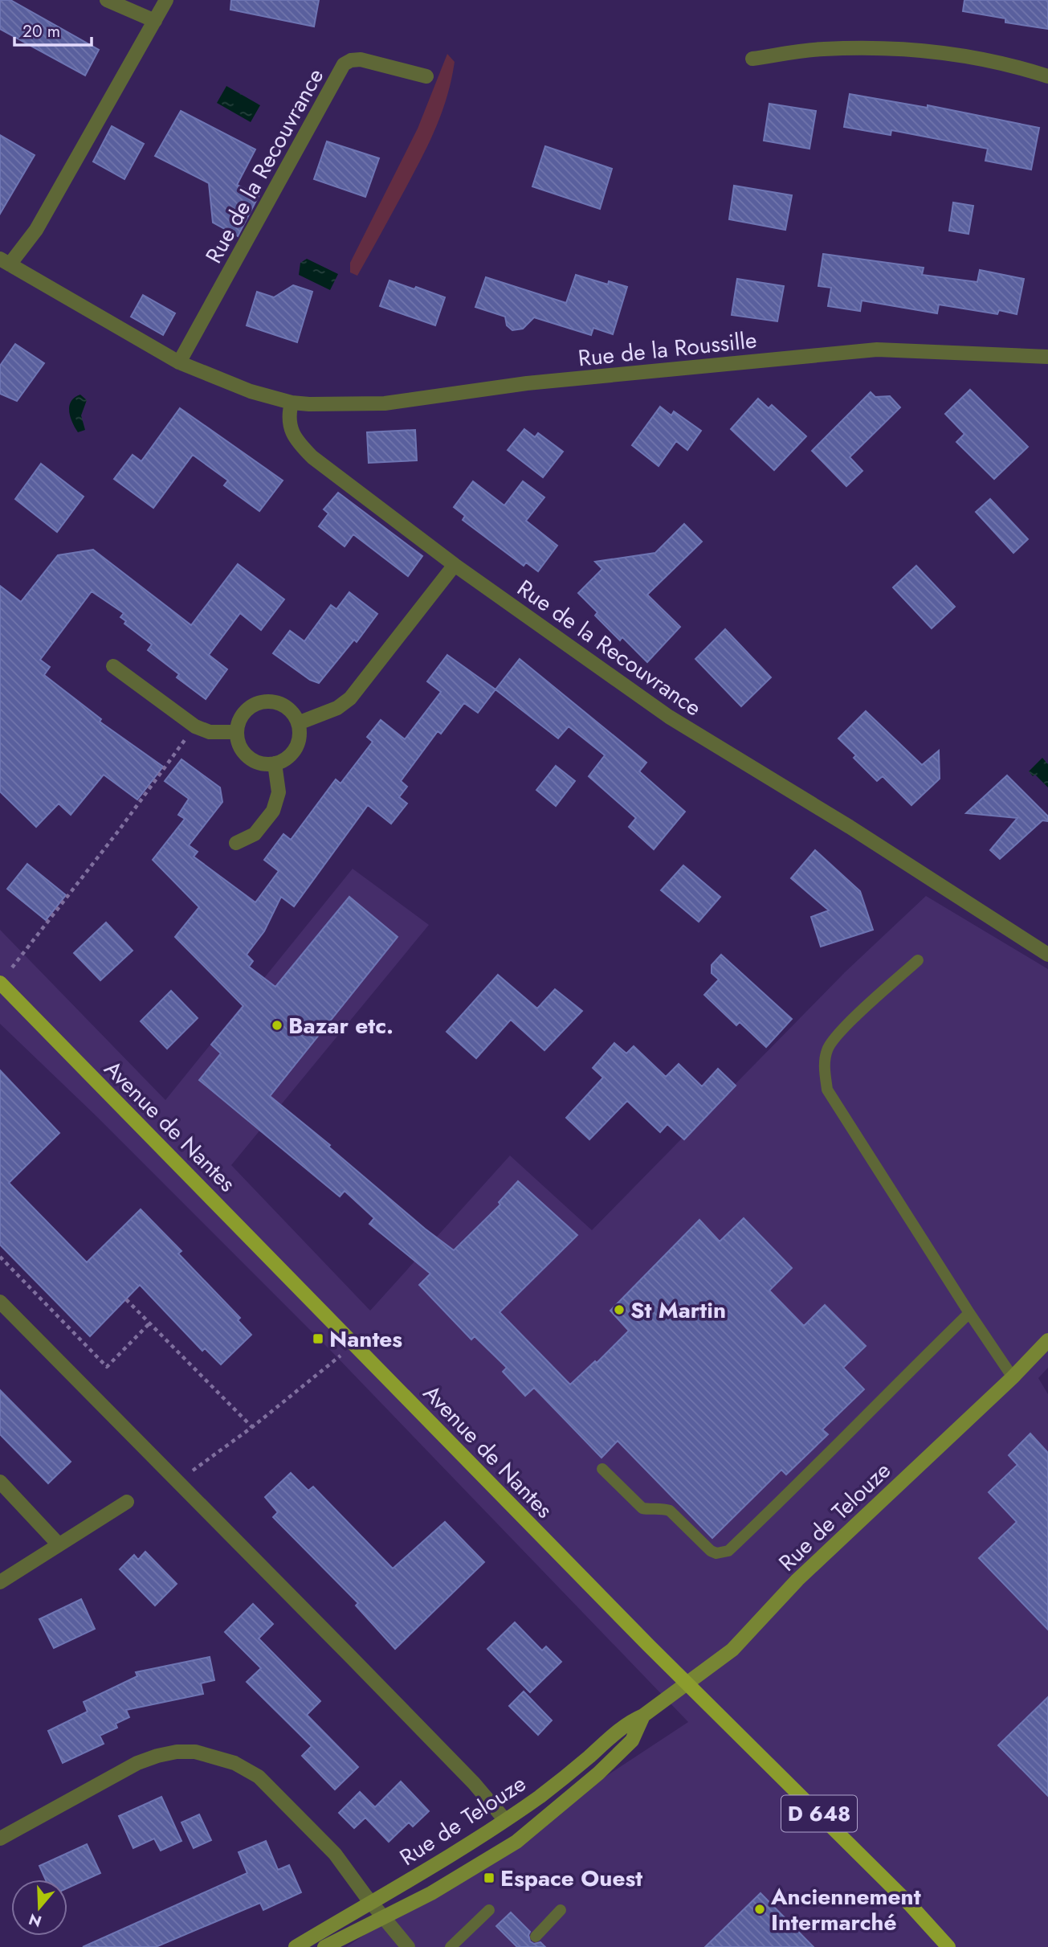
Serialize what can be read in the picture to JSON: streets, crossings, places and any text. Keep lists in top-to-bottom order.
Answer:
{
  "streets": {
    "main road": ["Avenue de Nantes", "D 648"],
    "street": ["Rue de la Recouvrance", "Rue de la Roussille", "Rue de Telouze"]
  },
  "crossings": [
    ["Rue de la Recouvrance", "Rue de la Roussille"],
    ["Avenue de Nantes", "Rue de Telouze"]
  ],
  "places": {
    "other": ["Bazar etc.", "St Martin", "Anciennement Intermarché"],
    "transit": ["Nantes", "Espace Ouest"]
  },
  "scale_bar": "20 m",
  "north": "bottom"
}
